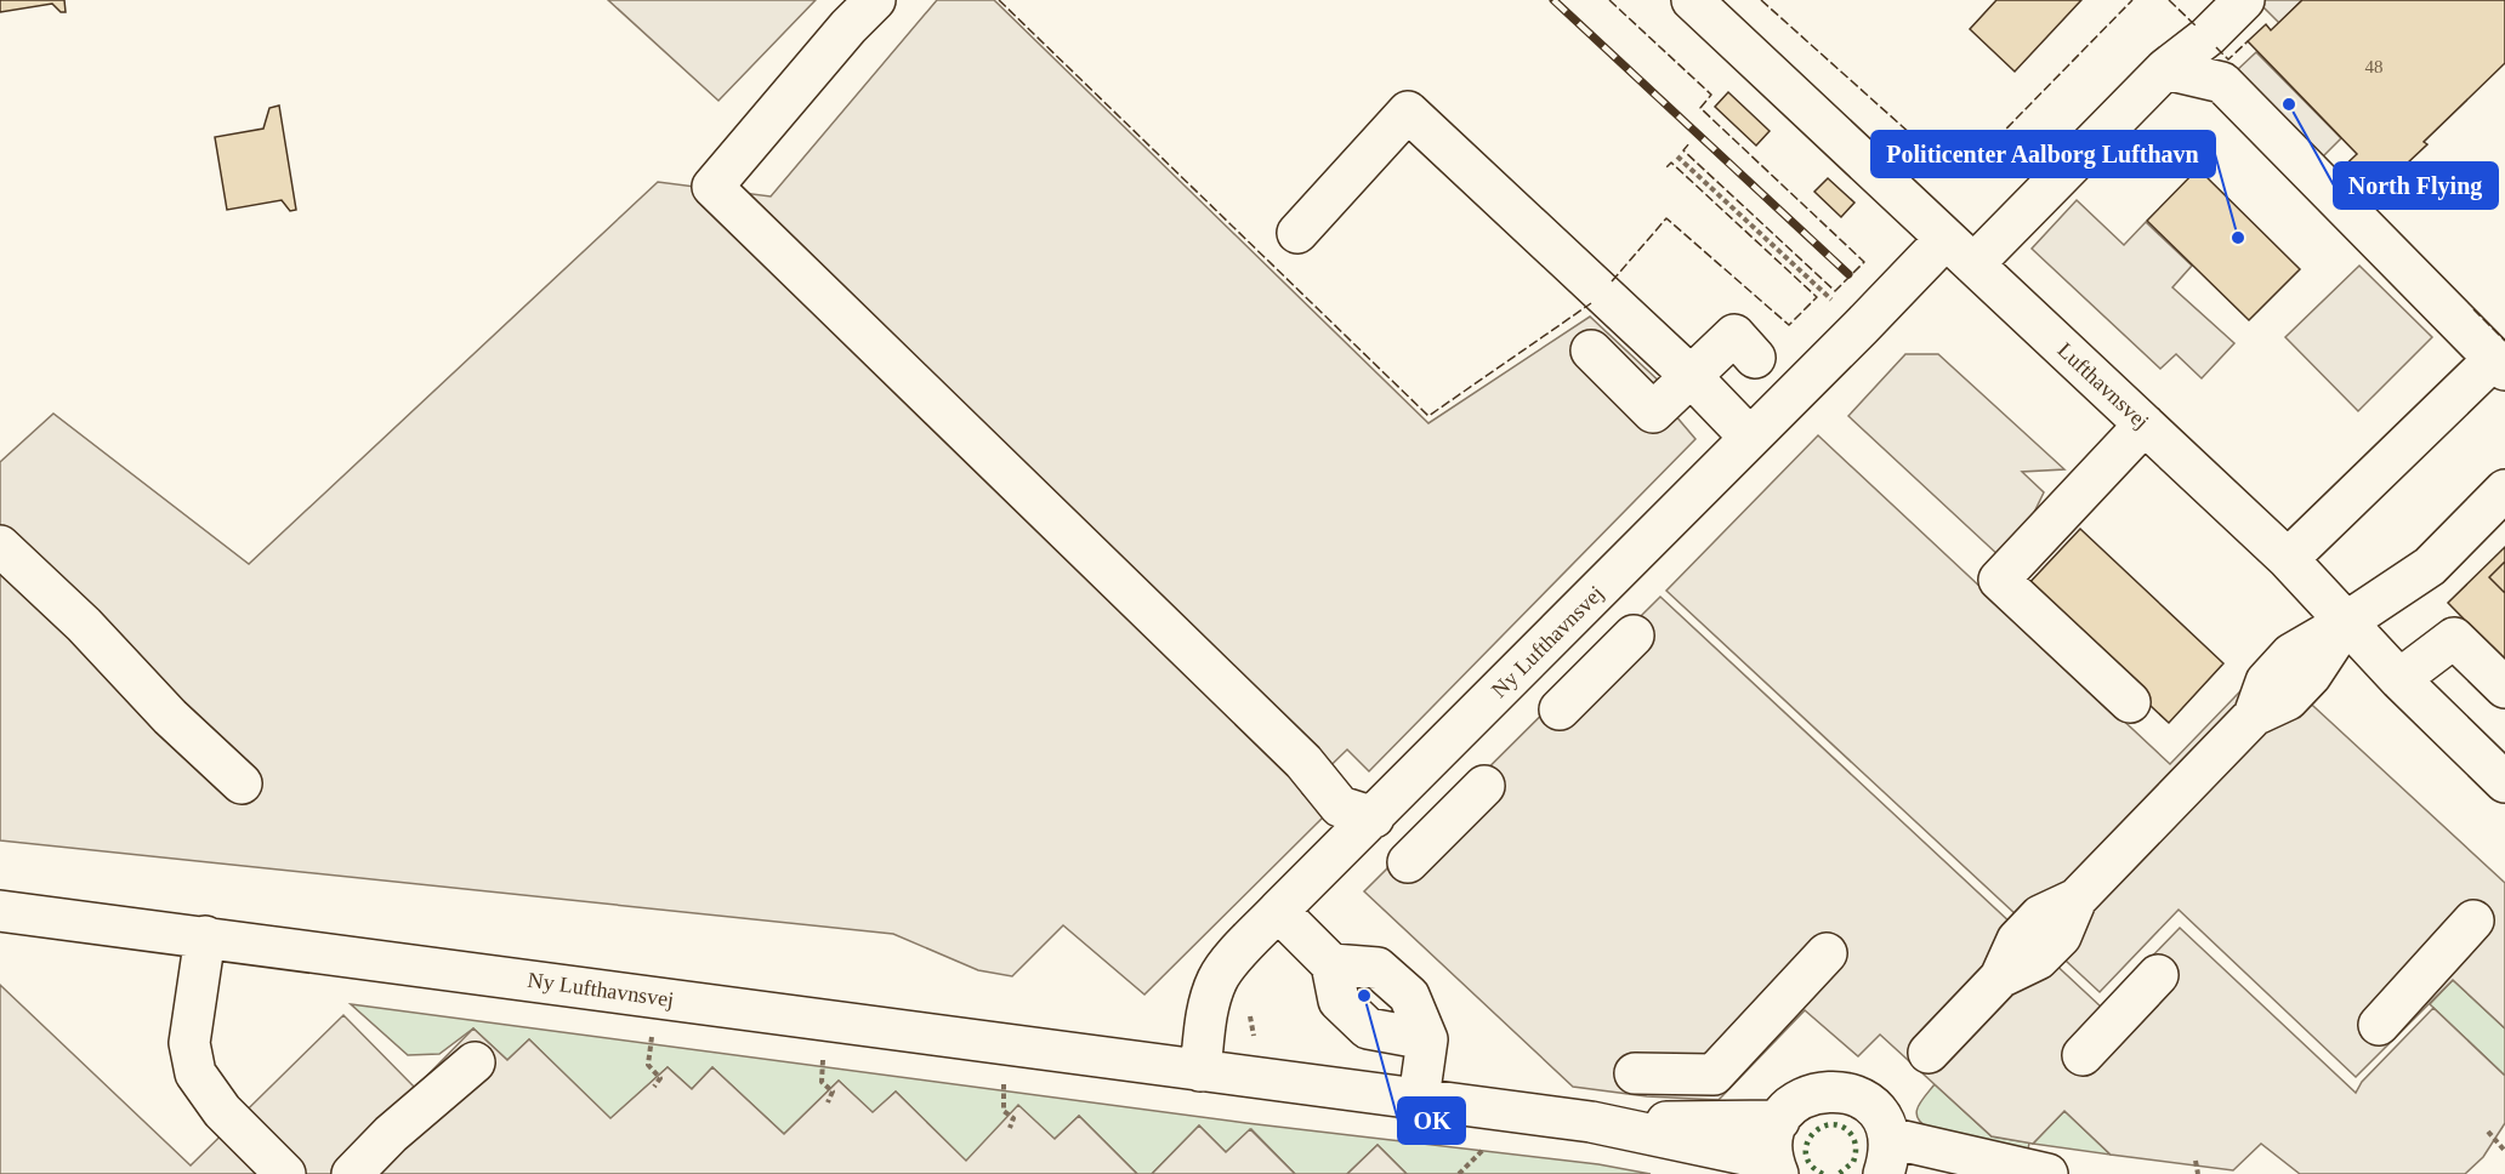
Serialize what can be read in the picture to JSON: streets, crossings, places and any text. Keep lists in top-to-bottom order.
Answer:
{
  "streets": {
    "street": ["Lufthavnsvej", "Ny Lufthavnsvej"]
  },
  "crossings": [
    ["Lufthavnsvej", "Ny Lufthavnsvej"]
  ],
  "places": ["North Flying", "Politicenter Aalborg Lufthavn", "OK"],
  "house_numbers": ["48"]
}
